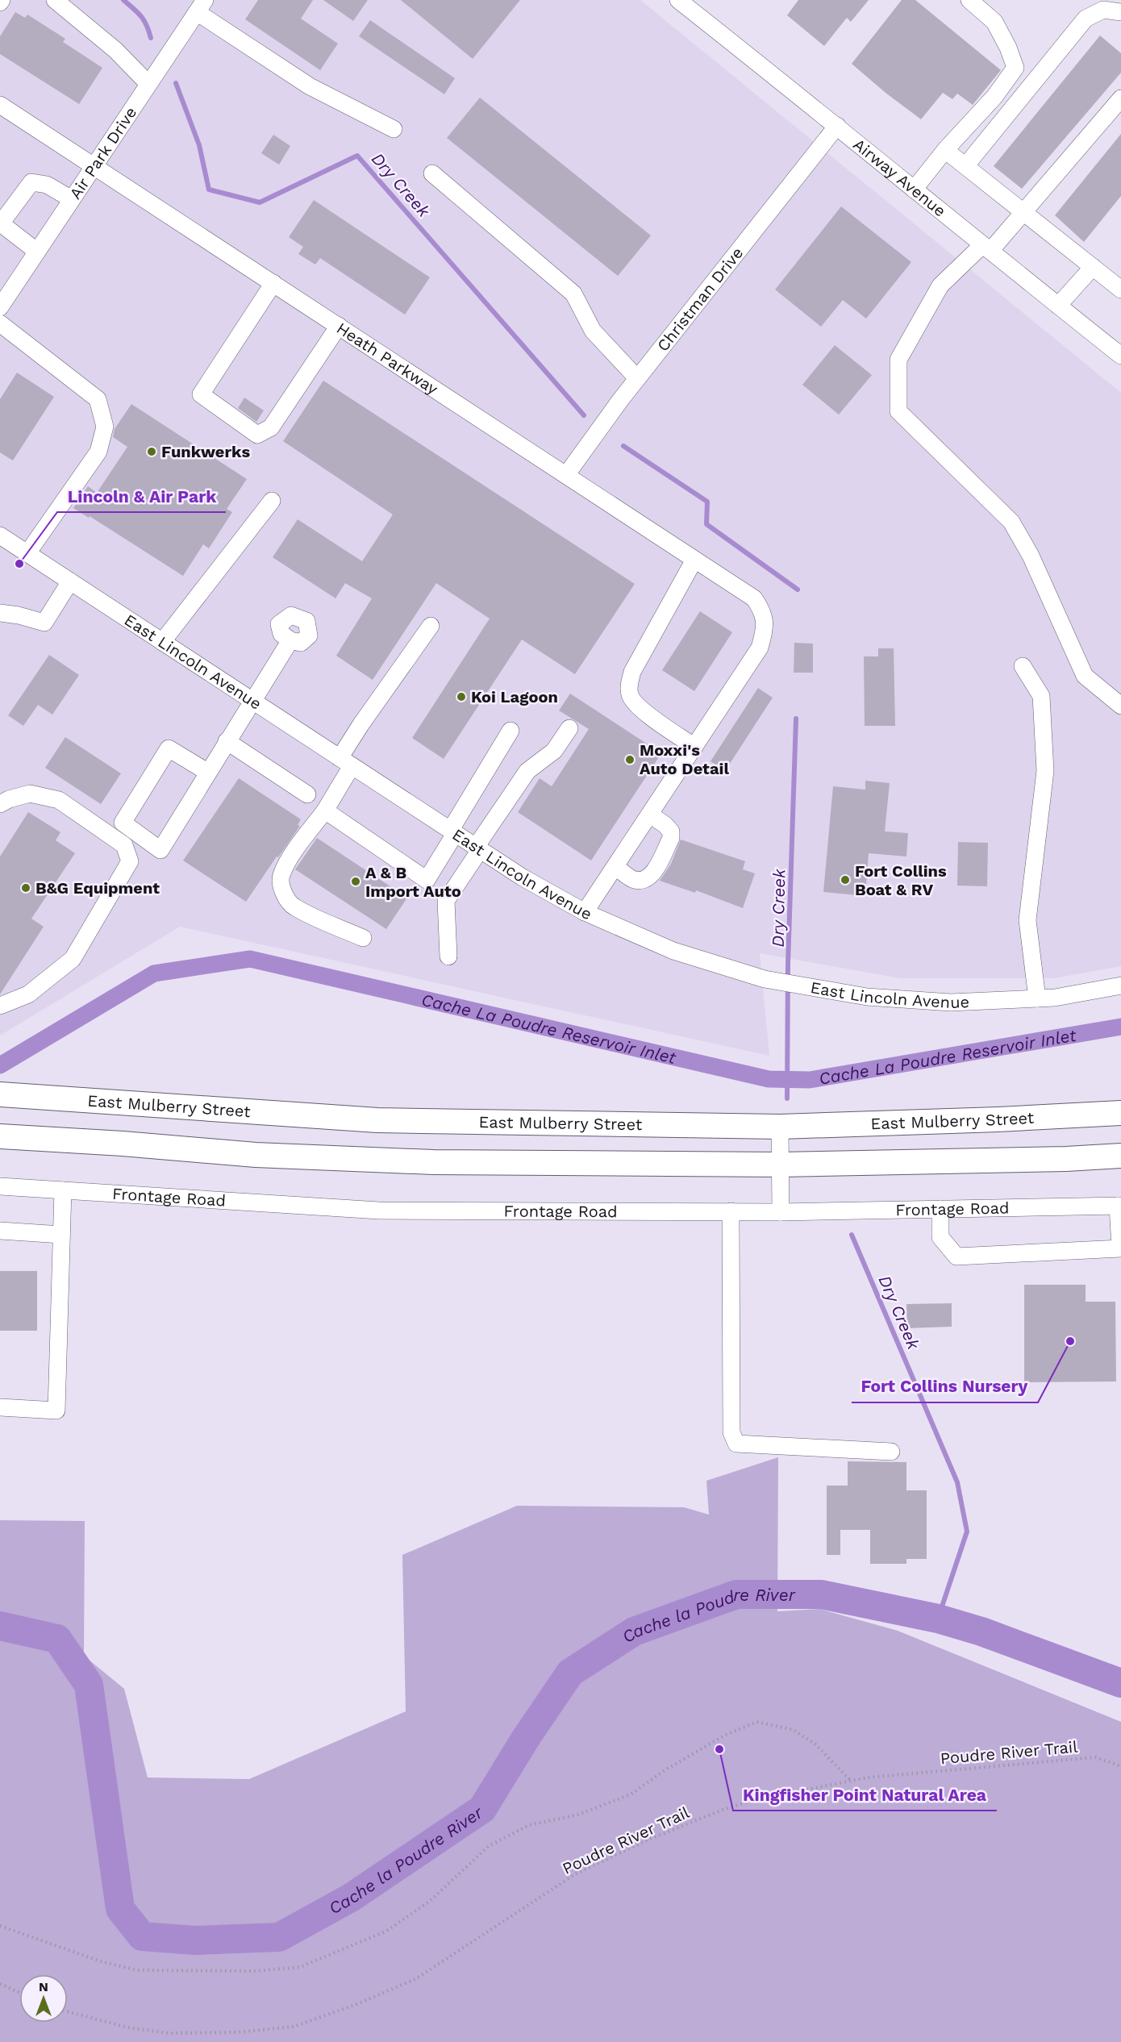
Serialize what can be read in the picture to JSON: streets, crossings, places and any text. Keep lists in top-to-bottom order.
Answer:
{
  "streets": {
    "highway": ["East Mulberry Street"],
    "street": [
      "Air Park Drive",
      "Airway Avenue",
      "Christman Drive",
      "Heath Parkway",
      "East Lincoln Avenue",
      "Frontage Road"
    ],
    "path": ["Poudre River Trail"]
  },
  "crossings": [
    ["Air Park Drive", "Heath Parkway"],
    ["Airway Avenue", "Christman Drive"],
    ["Christman Drive", "Heath Parkway"]
  ],
  "water": ["Dry Creek", "Cache La Poudre Reservoir Inlet", "Cache la Poudre River"],
  "places": [
    "Funkwerks",
    "Lincoln & Air Park",
    "Koi Lagoon",
    "Moxxi's Auto Detail",
    "Fort Collins Boat & RV",
    "A & B Import Auto",
    "B&G Equipment",
    "Fort Collins Nursery",
    "Kingfisher Point Natural Area"
  ],
  "north": "top"
}
